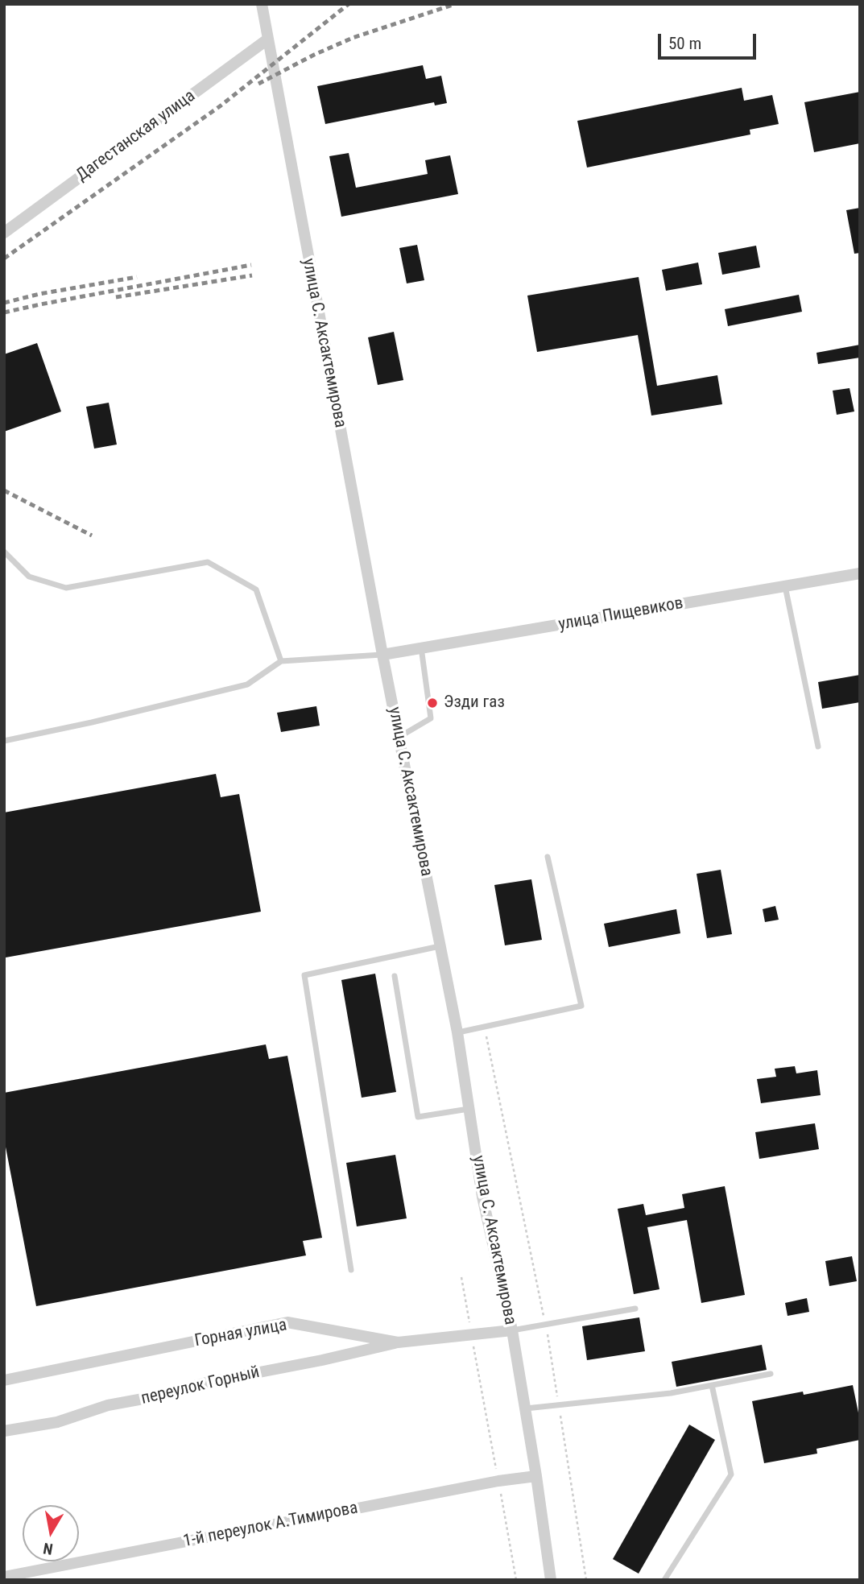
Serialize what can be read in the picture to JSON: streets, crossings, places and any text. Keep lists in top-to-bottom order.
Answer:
{
  "streets": {
    "street": [
      "Дагестанская улица",
      "улица С. Аксактемирова",
      "улица Пищевиков",
      "Горная улица",
      "переулок Горный",
      "1-й переулок А.Тимирова"
    ]
  },
  "crossings": [
    ["Дагестанская улица", "улица С. Аксактемирова"],
    ["улица С. Аксактемирова", "улица Пищевиков"],
    ["улица С. Аксактемирова", "Горная улица"],
    ["улица С. Аксактемирова", "1-й переулок А.Тимирова"],
    ["Горная улица", "переулок Горный"]
  ],
  "places": ["Эзди газ"],
  "scale_bar": "50 m",
  "north": "bottom"
}
